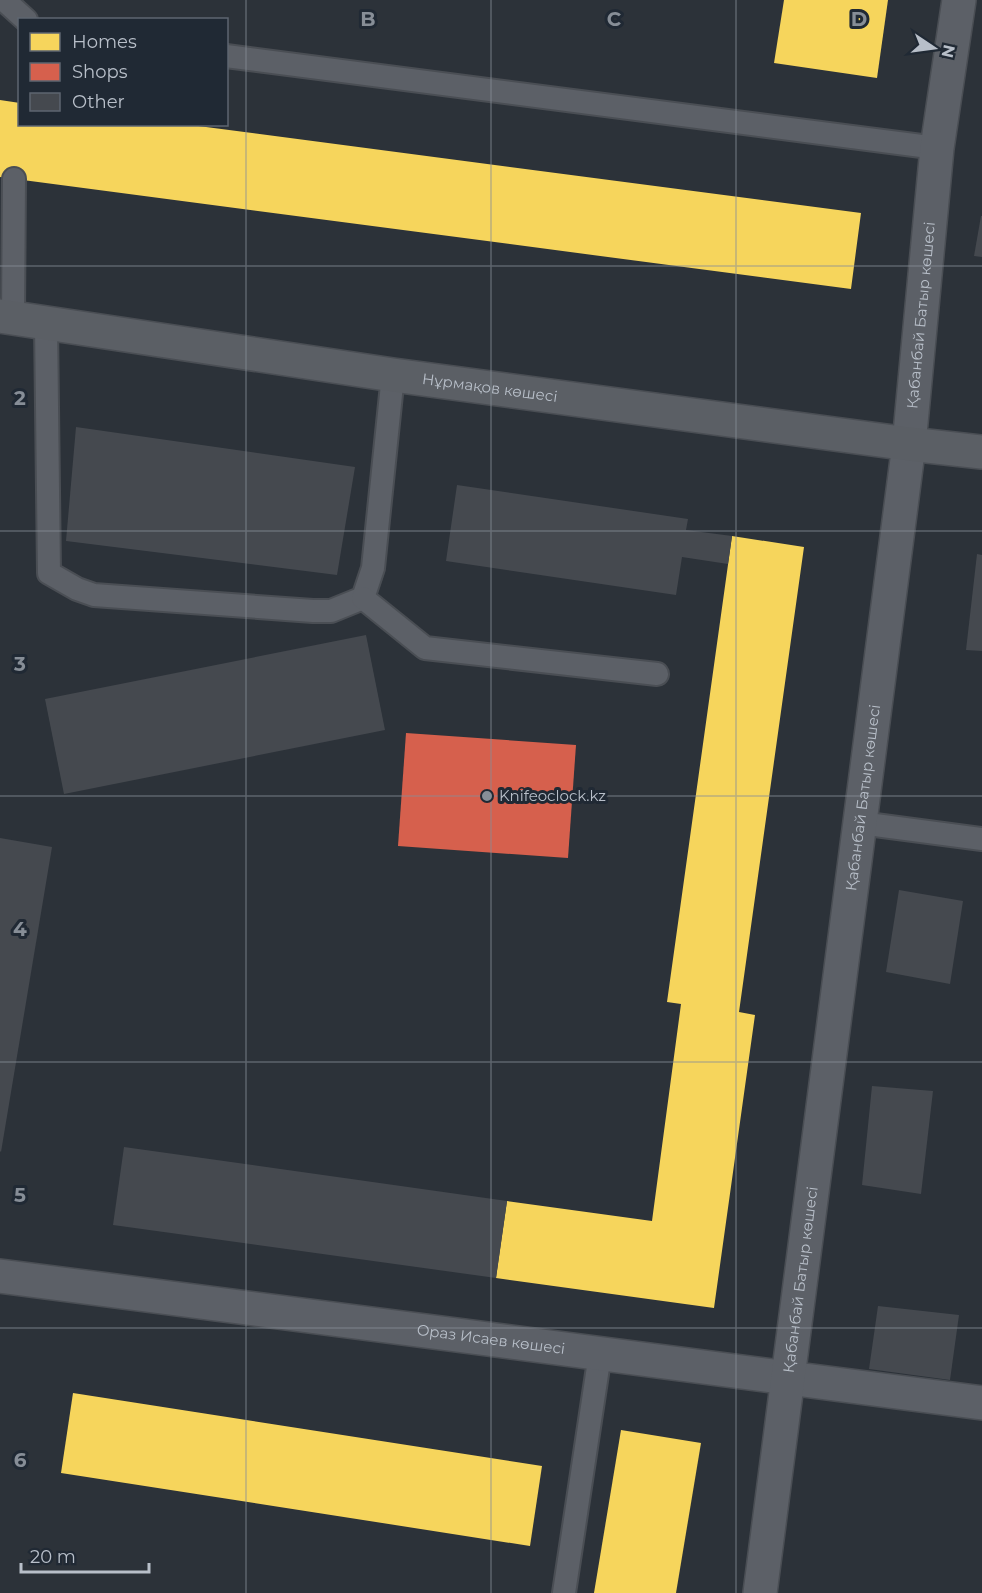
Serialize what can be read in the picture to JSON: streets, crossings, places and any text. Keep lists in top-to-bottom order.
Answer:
{
  "streets": {
    "street": ["Қабанбай Батыр көшесі", "Нұрмақов көшесі", "Ораз Исаев көшесі"]
  },
  "crossings": [
    ["Қабанбай Батыр көшесі", "Нұрмақов көшесі"],
    ["Қабанбай Батыр көшесі", "Ораз Исаев көшесі"]
  ],
  "places": ["Knifeoclock.kz"],
  "legend": ["Homes", "Shops", "Other"],
  "scale_bar": "20 m",
  "north": "right",
  "grid": {
    "columns": ["B", "C", "D"],
    "rows": [
      "2",
      "3",
      "4",
      "5",
      "6"
    ]
  }
}
